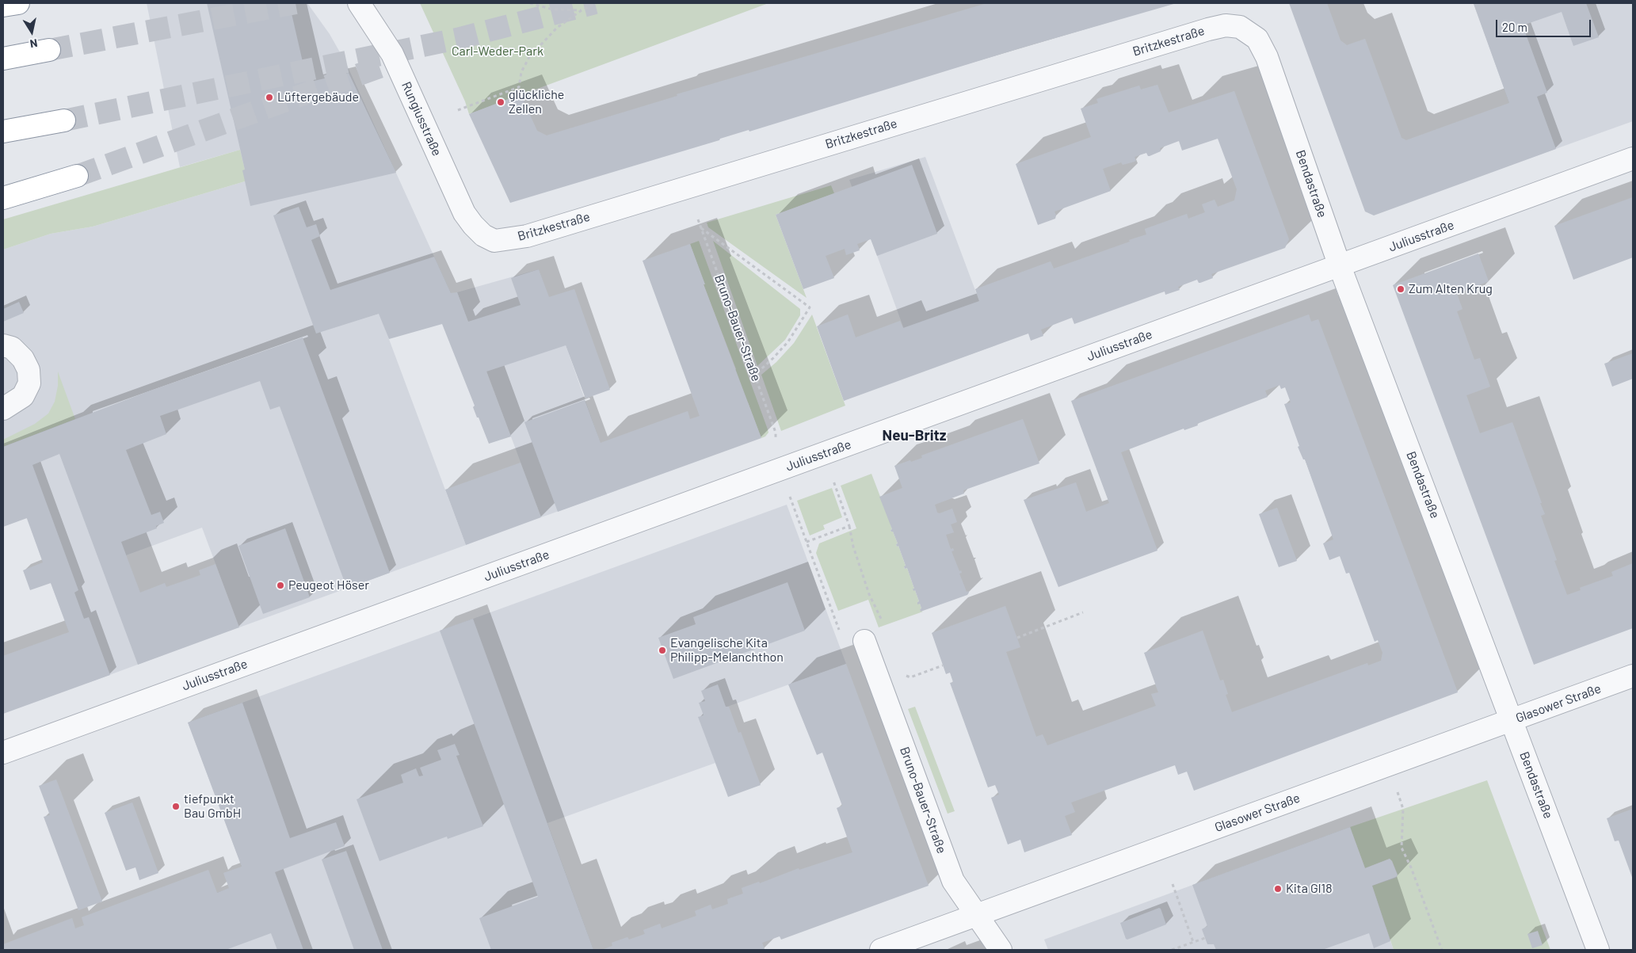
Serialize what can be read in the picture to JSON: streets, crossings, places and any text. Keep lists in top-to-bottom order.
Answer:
{
  "streets": {
    "street": [
      "Britzkestraße",
      "Rungiusstraße",
      "Bendastraße",
      "Juliusstraße",
      "Bruno-Bauer-Straße",
      "Glasower Straße"
    ]
  },
  "crossings": [
    ["Britzkestraße", "Rungiusstraße"],
    ["Britzkestraße", "Bendastraße"],
    ["Bendastraße", "Juliusstraße"],
    ["Bendastraße", "Glasower Straße"],
    ["Bruno-Bauer-Straße", "Glasower Straße"]
  ],
  "districts": ["Neu-Britz"],
  "parks": ["Carl-Weder-Park"],
  "places": [
    "Lüftergebäude",
    "glückliche Zellen",
    "Zum Alten Krug",
    "Peugeot Höser",
    "Evangelische Kita Philipp-Melanchthon",
    "tiefpunkt Bau GmbH",
    "Kita Gl18"
  ],
  "scale_bar": "20 m",
  "north": "bottom"
}
